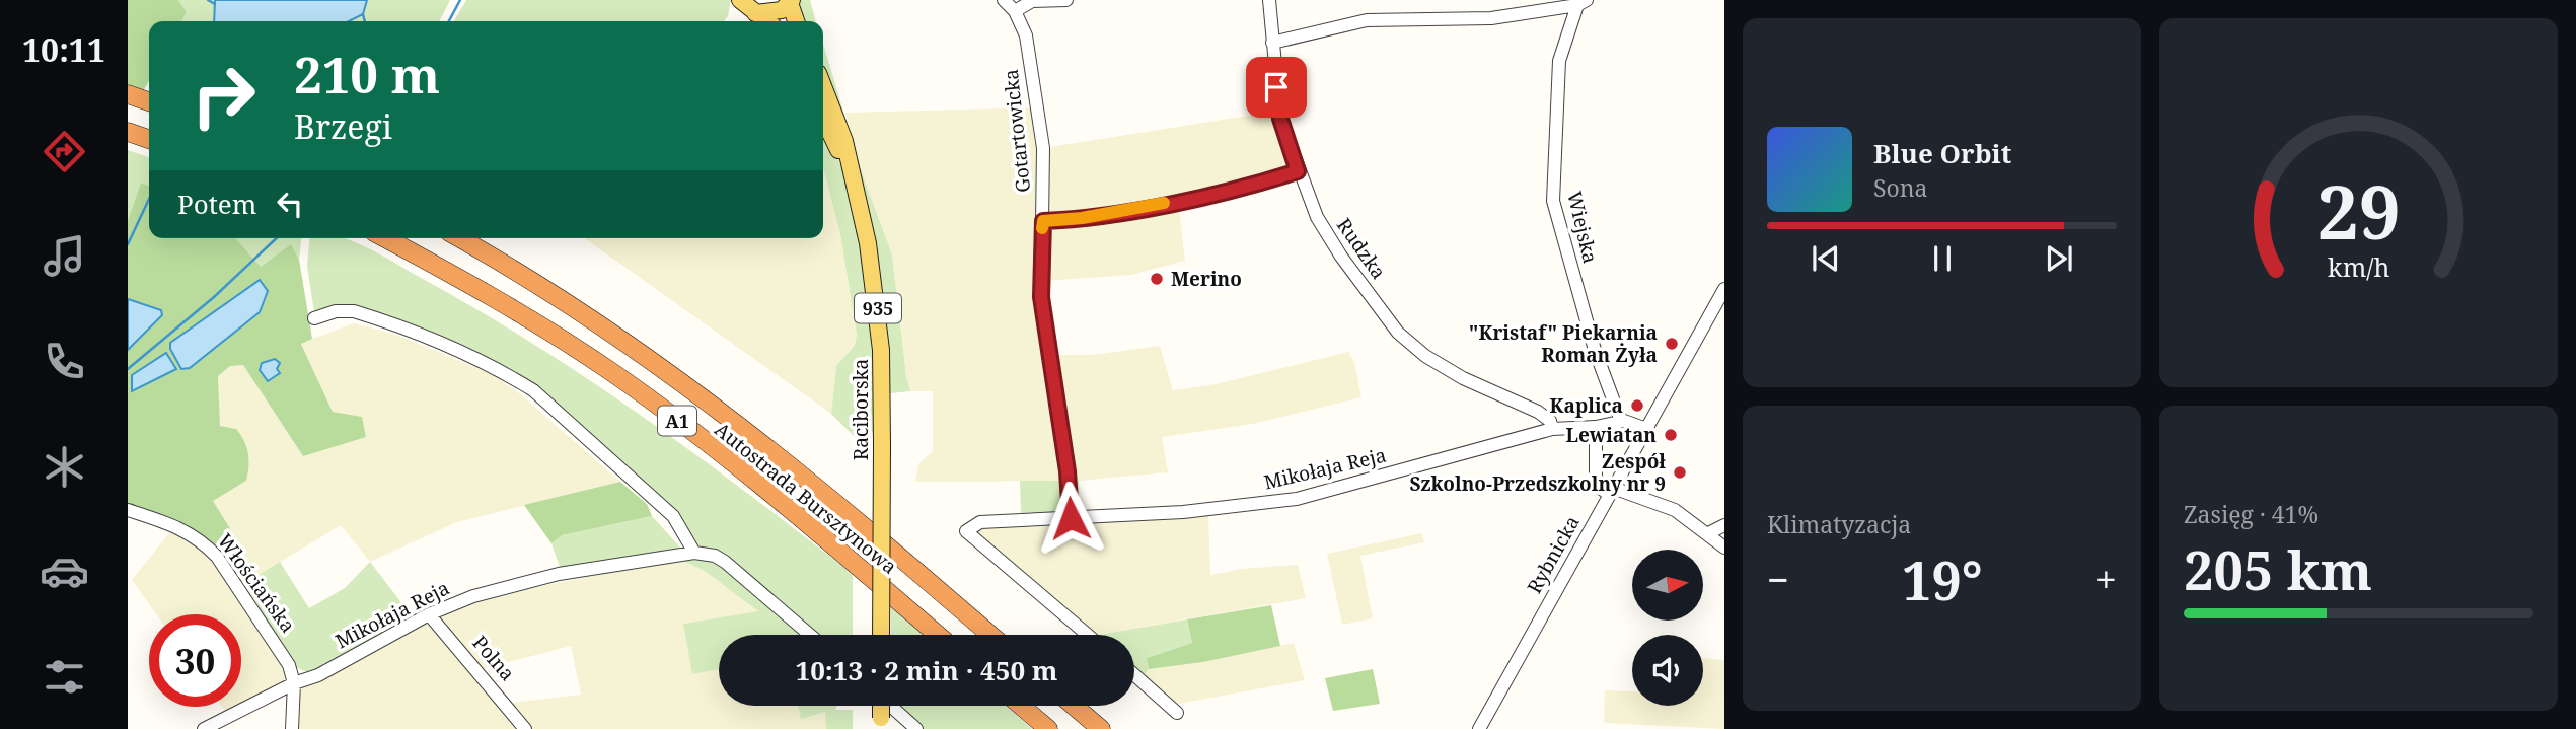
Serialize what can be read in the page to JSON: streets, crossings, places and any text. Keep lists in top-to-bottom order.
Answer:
{
  "streets": {
    "highway": ["A1", "Autostrada Bursztynowa"],
    "main road": ["935", "Raciborska"],
    "street": [
      "Gotartowicka",
      "Wiejska",
      "Rudzka",
      "Mikołaja Reja",
      "Rybnicka",
      "Włościańska",
      "Polna"
    ]
  },
  "crossings": [
    ["Gotartowicka", "Mikołaja Reja"],
    ["Wiejska", "Mikołaja Reja"],
    ["Rudzka", "Mikołaja Reja"],
    ["Mikołaja Reja", "Włościańska"],
    ["Mikołaja Reja", "Polna"]
  ],
  "places": [
    "Merino",
    "\"Kristaf\" Piekarnia Roman Żyła",
    "Kaplica",
    "Lewiatan",
    "Zespół Szkolno-Przedszkolny nr 9"
  ],
  "north": "right",
  "page": {
    "tabs": "10:11",
    "turn": ["210 m", "Brzegi"],
    "song": ["Blue Orbit", "Sona"],
    "then": "Potem",
    "tile": [
      "Klimatyzacja",
      ["Zasięg · 41%", "205 km"]
    ],
    "heat": ["−", "19°", "+"],
    "limit": "30",
    "trip": "10:13 · 2 min · 450 m",
    "gauge": ["29", "km/h"]
  }
}
